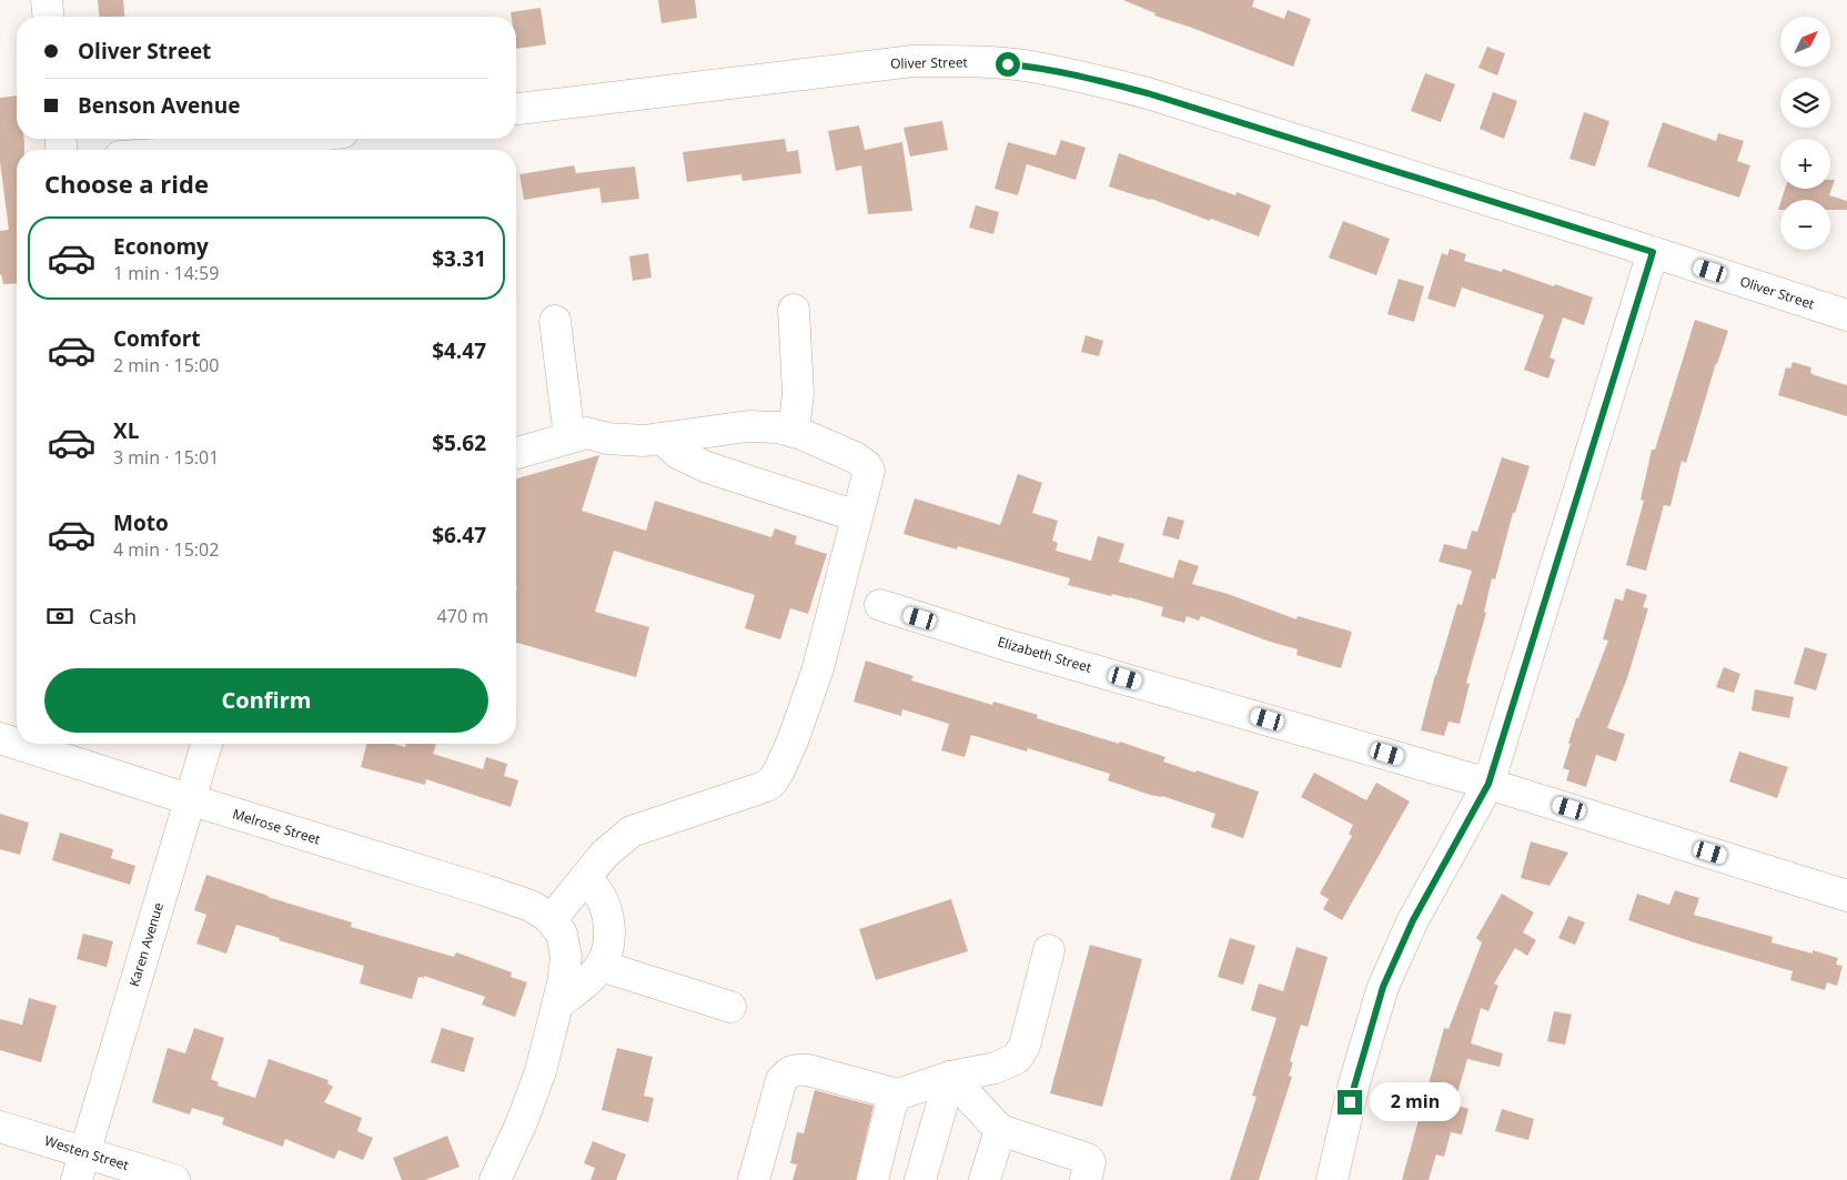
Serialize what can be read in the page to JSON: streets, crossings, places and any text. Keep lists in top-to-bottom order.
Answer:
{
  "streets": {
    "street": [
      "Oliver Street",
      "Elizabeth Street",
      "Melrose Street",
      "Karen Avenue",
      "Westen Street"
    ]
  },
  "crossings": [
    ["Melrose Street", "Karen Avenue"],
    ["Karen Avenue", "Westen Street"]
  ],
  "north": "top right",
  "page": {
    "map_buttons": ["+", "−"],
    "banner": ["Oliver Street", "Benson Avenue"],
    "heading": "Choose a ride",
    "list": [
      {
        "name": "Economy",
        "note": "1 min · 14:59",
        "value": "$3.31"
      },
      {
        "name": "Comfort",
        "note": "2 min · 15:00",
        "value": "$4.47"
      },
      {
        "name": "XL",
        "note": "3 min · 15:01",
        "value": "$5.62"
      },
      {
        "name": "Moto",
        "note": "4 min · 15:02",
        "value": "$6.47"
      }
    ],
    "pay": ["Cash", "470 m"],
    "buttons": "Confirm",
    "bubble": "2 min"
  }
}
